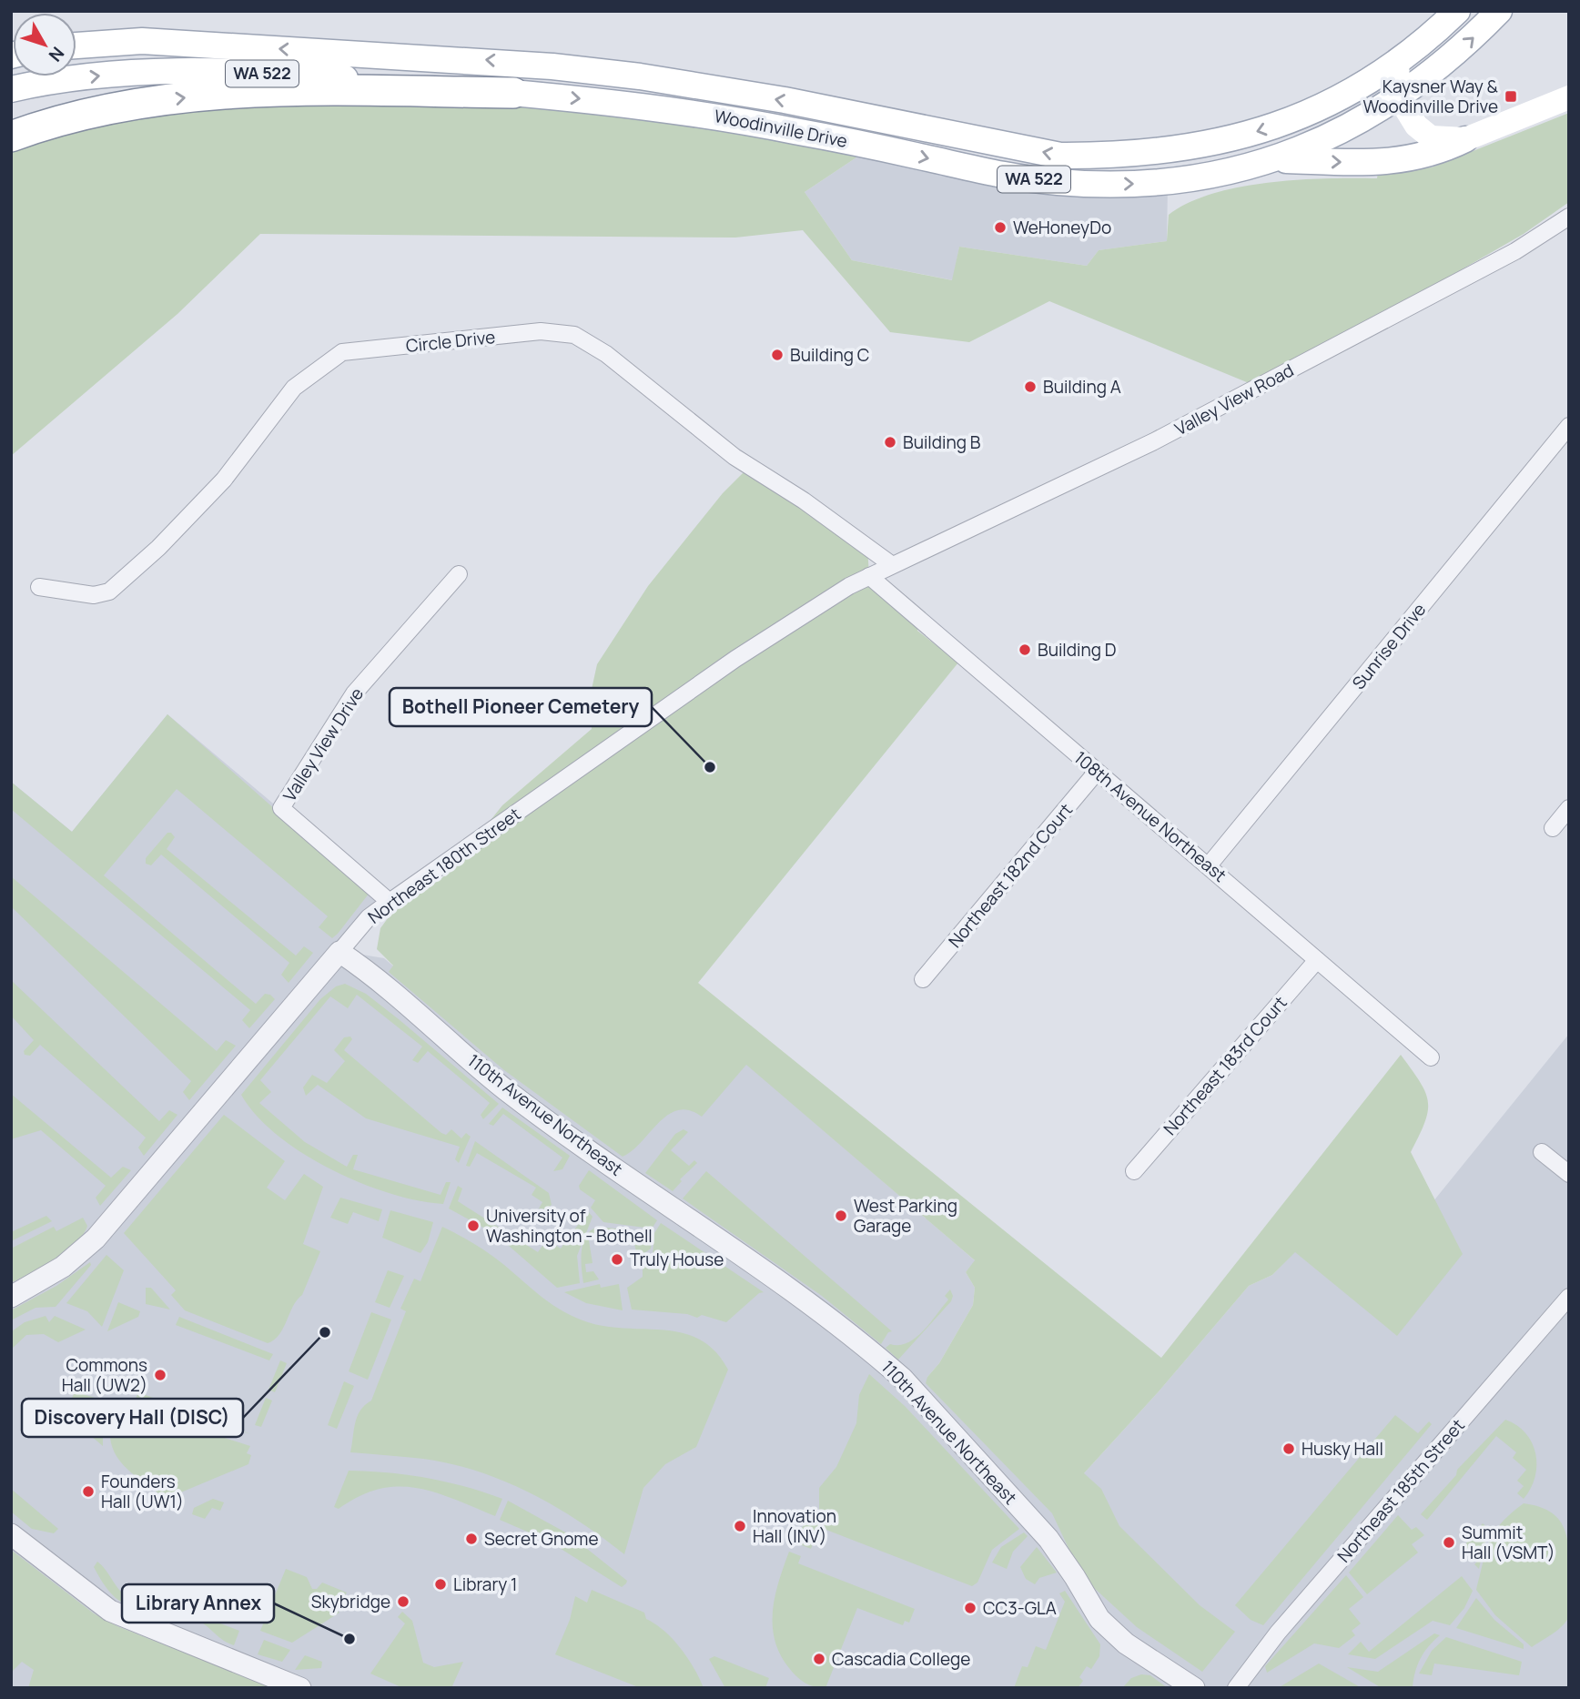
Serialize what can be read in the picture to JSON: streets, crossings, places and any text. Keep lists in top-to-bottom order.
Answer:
{
  "streets": {
    "main road": ["WA 522", "Woodinville Drive"],
    "street": [
      "Circle Drive",
      "Valley View Road",
      "Sunrise Drive",
      "Valley View Drive",
      "108th Avenue Northeast",
      "Northeast 180th Street",
      "Northeast 182nd Court",
      "Northeast 183rd Court",
      "110th Avenue Northeast",
      "Northeast 185th Street"
    ]
  },
  "crossings": [
    ["Circle Drive", "Valley View Road"],
    ["Circle Drive", "Northeast 180th Street"],
    ["Valley View Road", "Northeast 180th Street"],
    ["Sunrise Drive", "108th Avenue Northeast"],
    ["Valley View Drive", "Northeast 180th Street"],
    ["108th Avenue Northeast", "Northeast 180th Street"],
    ["108th Avenue Northeast", "Northeast 182nd Court"],
    ["108th Avenue Northeast", "Northeast 183rd Court"],
    ["Northeast 180th Street", "110th Avenue Northeast"]
  ],
  "places": {
    "transit": ["Kaysner Way & Woodinville Drive"],
    "other": [
      "WeHoneyDo",
      "Building C",
      "Building A",
      "Building B",
      "Building D",
      "Bothell Pioneer Cemetery",
      "West Parking Garage",
      "University of Washington - Bothell",
      "Truly House",
      "Discovery Hall (DISC)",
      "Commons Hall (UW2)",
      "Husky Hall",
      "Founders Hall (UW1)",
      "Innovation Hall (INV)",
      "Secret Gnome",
      "Summit Hall (VSMT)",
      "Library 1",
      "Skybridge",
      "CC3-GLA",
      "Library Annex",
      "Cascadia College"
    ]
  },
  "north": "bottom right"
}
